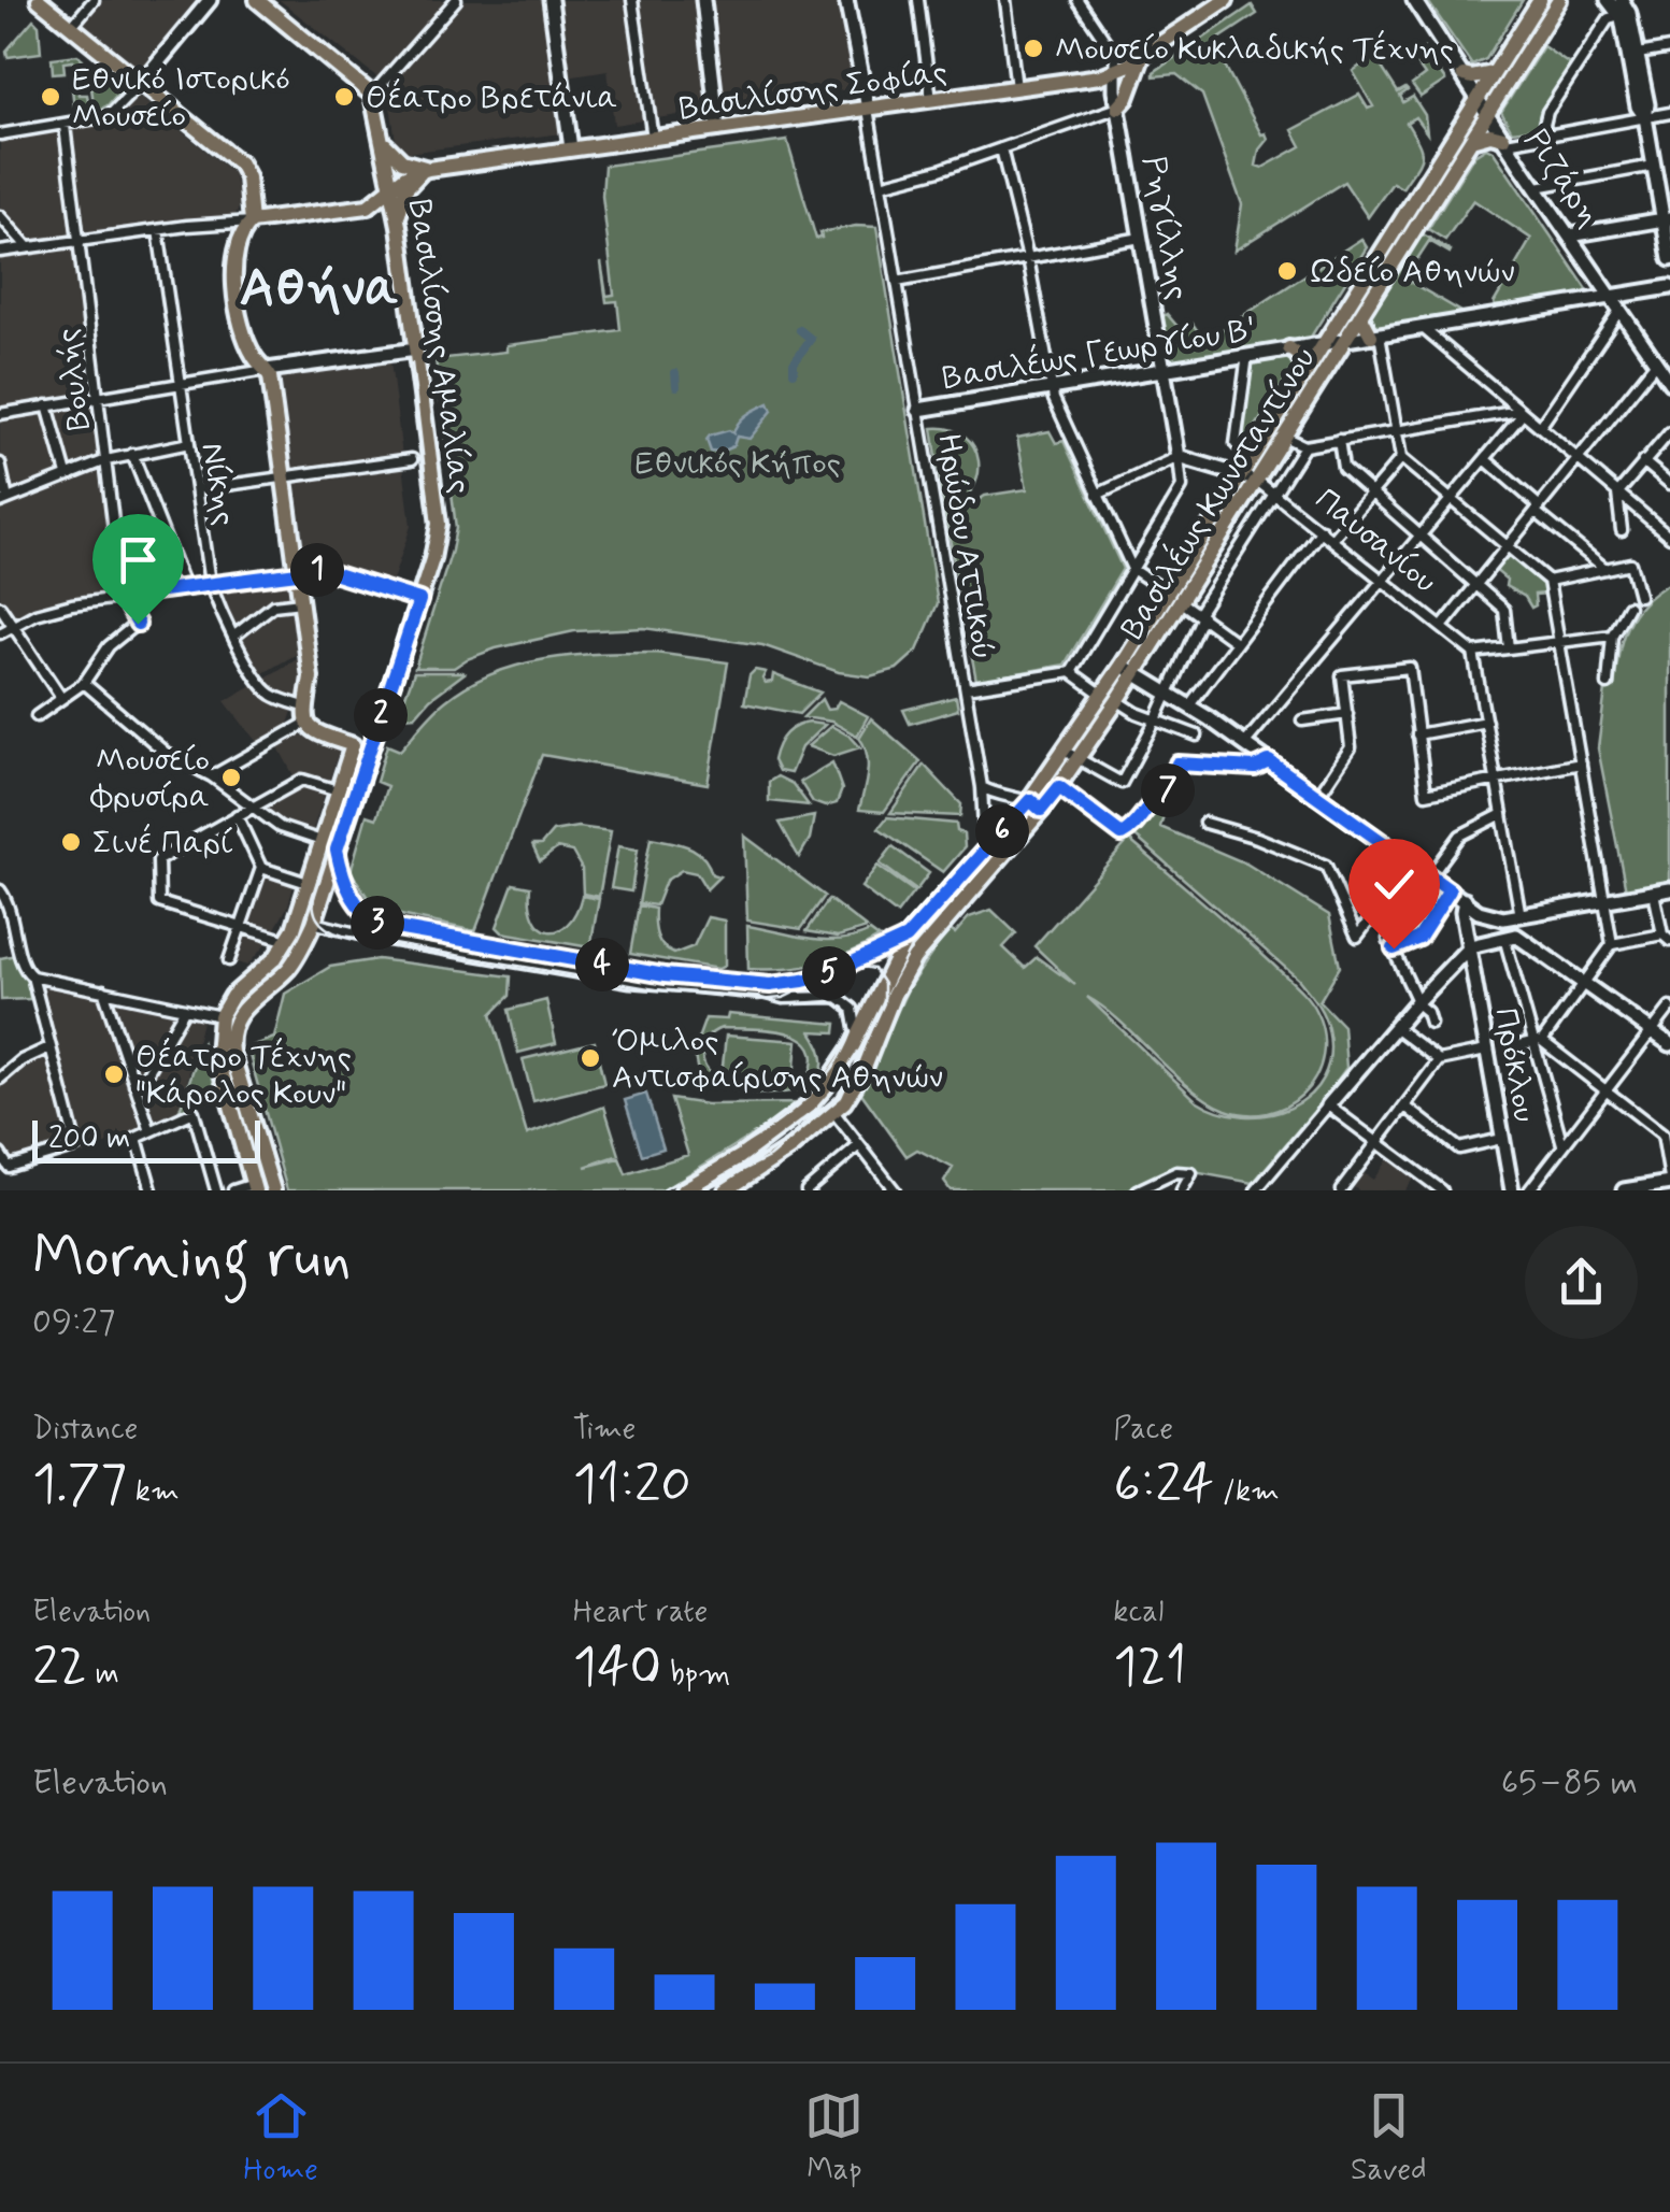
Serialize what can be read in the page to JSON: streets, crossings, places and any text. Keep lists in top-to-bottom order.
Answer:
{
  "streets": {
    "main road": ["Βασιλίσσης Σοφίας", "Βασιλίσσης Αμαλίας", "Βασιλέως Κωνσταντίνου"],
    "street": [
      "Ριζάρη",
      "Ρηγίλλης",
      "Βασιλέως Γεωργίου Β'",
      "Βουλής",
      "Νίκης",
      "Παυσανίου",
      "Ηρώδου Αττικού",
      "Πρόκλου"
    ]
  },
  "crossings": [
    ["Βασιλίσσης Σοφίας", "Ρηγίλλης"],
    ["Βασιλίσσης Σοφίας", "Βασιλίσσης Αμαλίας"],
    ["Βασιλίσσης Σοφίας", "Ηρώδου Αττικού"],
    ["Ριζάρη", "Βασιλέως Γεωργίου Β'"],
    ["Ριζάρη", "Βασιλέως Κωνσταντίνου"],
    ["Ρηγίλλης", "Βασιλέως Γεωργίου Β'"],
    ["Ρηγίλλης", "Παυσανίου"],
    ["Βασιλέως Γεωργίου Β'", "Βασιλέως Κωνσταντίνου"],
    ["Βασιλέως Γεωργίου Β'", "Ηρώδου Αττικού"],
    ["Βασιλέως Κωνσταντίνου", "Παυσανίου"],
    ["Βασιλέως Κωνσταντίνου", "Ηρώδου Αττικού"]
  ],
  "districts": ["Αθήνα"],
  "parks": ["Εθνικός Κήπος"],
  "places": [
    "Μουσείο Κυκλαδικής Τέχνης",
    "Εθνικό Ιστορικό Μουσείο",
    "Θέατρο Βρετάνια",
    "Ωδείο Αθηνών",
    "Μουσείο Φρυσίρα",
    "Σινέ Παρί",
    "Όμιλος Αντισφαίρισης Αθηνών",
    "Θέατρο Τέχνης \"Κάρολος Κουν\""
  ],
  "scale_bar": "200 m",
  "page": {
    "pins": [
      "1",
      "2",
      "7",
      "6",
      "3",
      "4",
      "5"
    ],
    "scale": "200 m",
    "heading": ["Morning run", "09:27"],
    "stats": [
      ["Distance", "1.77 km"],
      ["Time", "11:20"],
      ["Pace", "6:24 /km"],
      ["Elevation", "22 m"],
      ["Heart rate", "140 bpm"],
      ["kcal", "121"]
    ],
    "chart": ["Elevation", "65–85 m"],
    "tabs": ["Home", "Map", "Saved"]
  }
}
